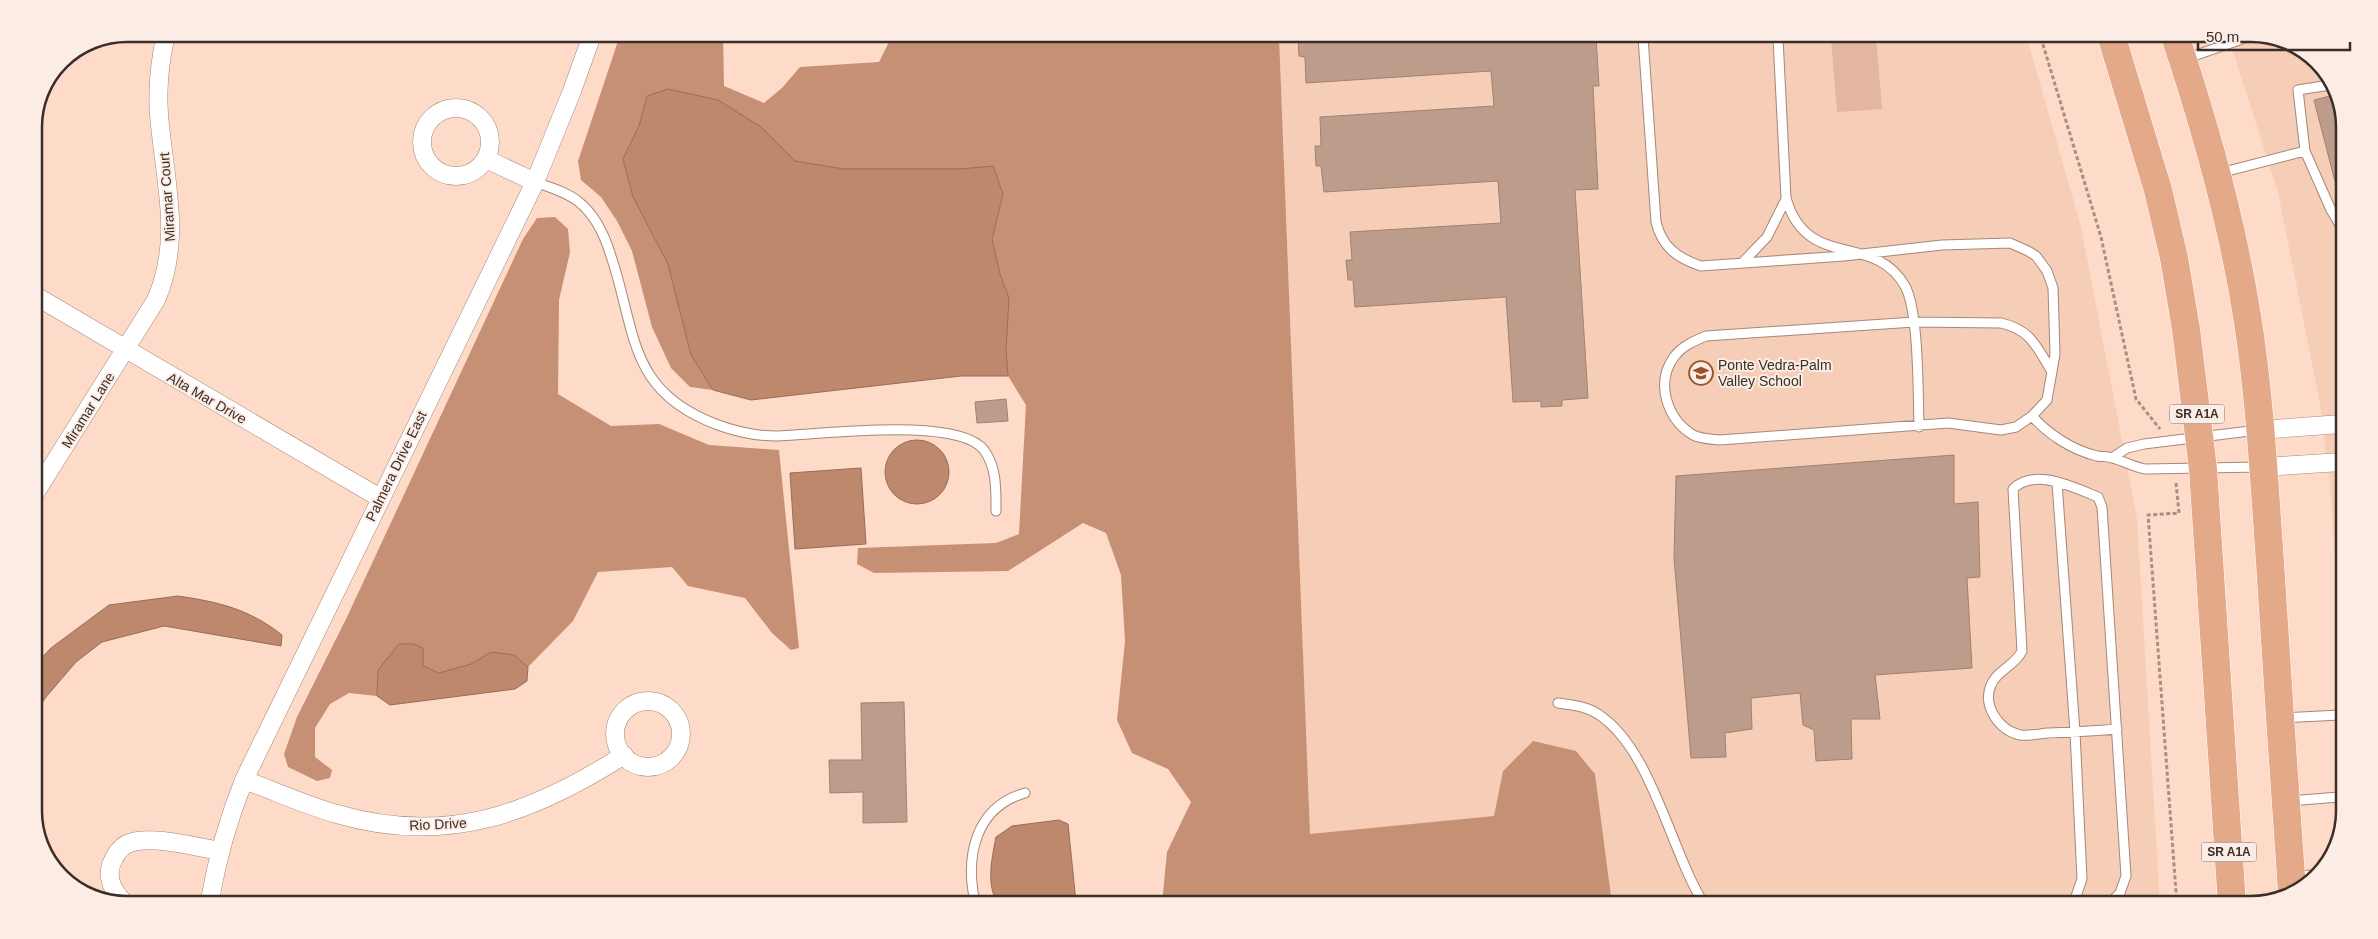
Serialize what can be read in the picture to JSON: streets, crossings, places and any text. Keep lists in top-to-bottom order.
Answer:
{
  "streets": {
    "main road": ["SR A1A"],
    "street": [
      "Miramar Court",
      "Alta Mar Drive",
      "Miramar Lane",
      "Palmera Drive East",
      "Rio Drive"
    ]
  },
  "crossings": [
    ["Miramar Court", "Alta Mar Drive"],
    ["Miramar Court", "Miramar Lane"],
    ["Alta Mar Drive", "Miramar Lane"],
    ["Alta Mar Drive", "Palmera Drive East"],
    ["Palmera Drive East", "Rio Drive"]
  ],
  "places": {
    "school or university": ["Ponte Vedra-Palm Valley School"]
  },
  "scale_bar": "50 m"
}
